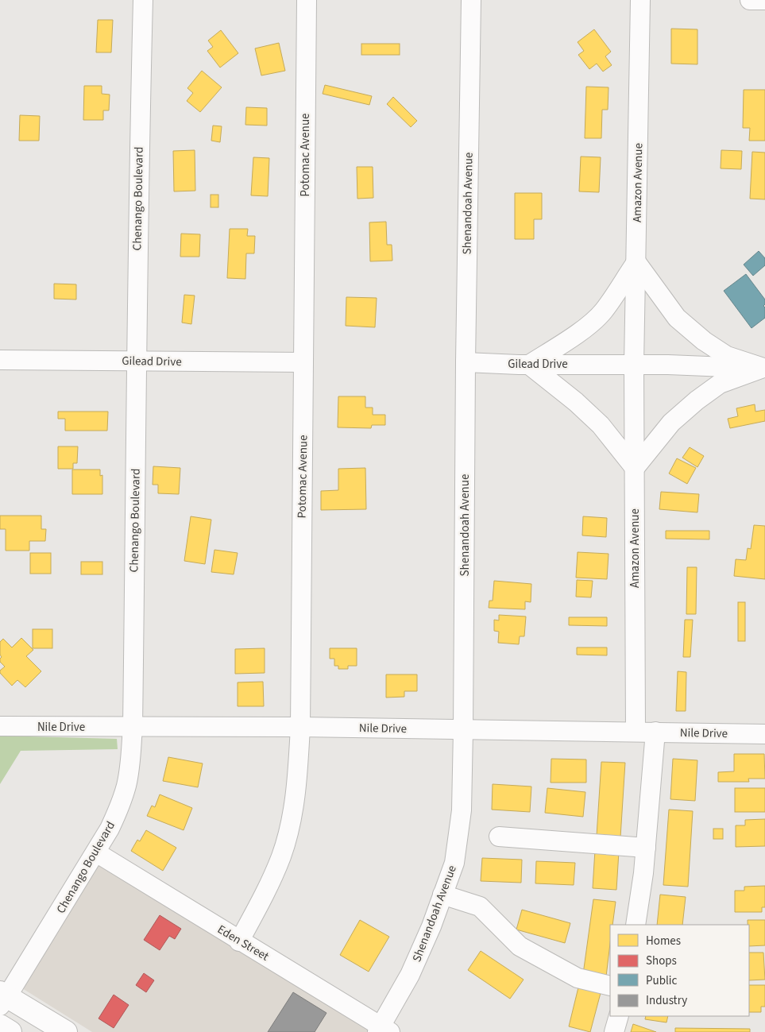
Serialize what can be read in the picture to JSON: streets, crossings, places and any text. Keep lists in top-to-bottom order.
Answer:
{
  "streets": {
    "street": [
      "Potomac Avenue",
      "Amazon Avenue",
      "Chenango Boulevard",
      "Shenandoah Avenue",
      "Gilead Drive",
      "Nile Drive",
      "Eden Street"
    ]
  },
  "crossings": [
    ["Potomac Avenue", "Gilead Drive"],
    ["Potomac Avenue", "Nile Drive"],
    ["Potomac Avenue", "Eden Street"],
    ["Amazon Avenue", "Gilead Drive"],
    ["Amazon Avenue", "Nile Drive"],
    ["Chenango Boulevard", "Gilead Drive"],
    ["Chenango Boulevard", "Nile Drive"],
    ["Chenango Boulevard", "Eden Street"],
    ["Shenandoah Avenue", "Gilead Drive"],
    ["Shenandoah Avenue", "Nile Drive"],
    ["Shenandoah Avenue", "Eden Street"]
  ],
  "legend": [
    "Homes",
    "Shops",
    "Public",
    "Industry"
  ]
}
